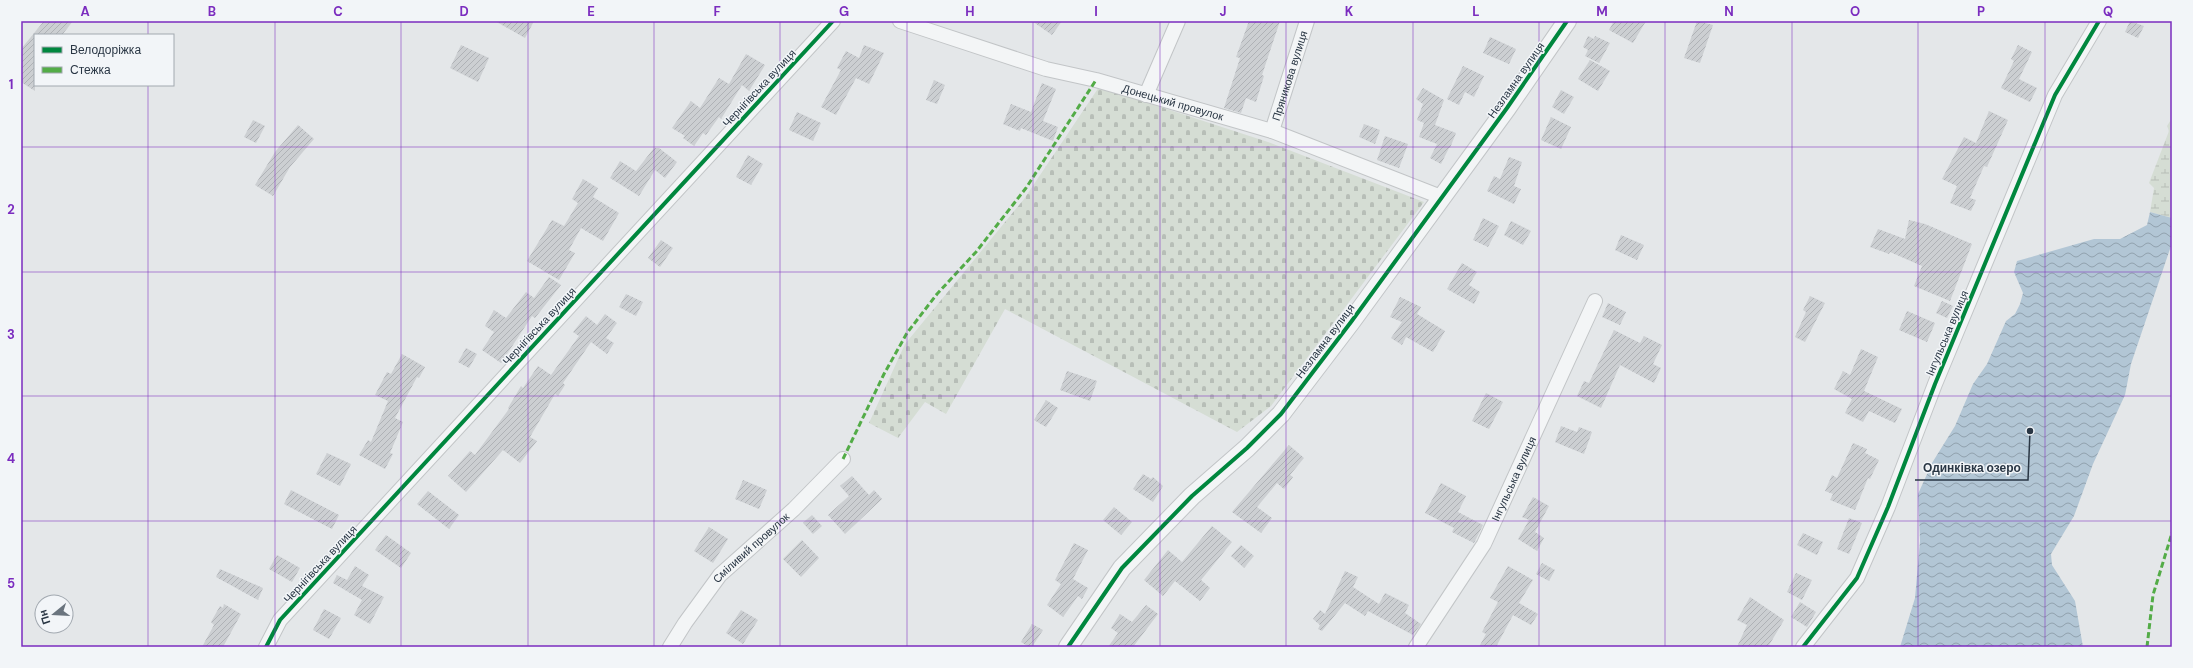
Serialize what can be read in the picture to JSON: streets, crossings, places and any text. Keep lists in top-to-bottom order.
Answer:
{
  "streets": {
    "street": [
      "Пряникова вулиця",
      "Незламна вулиця",
      "Чернігівська вулиця",
      "Донецький провулок",
      "Інгульська вулиця",
      "Сміливий провулок"
    ]
  },
  "crossings": [
    ["Пряникова вулиця", "Донецький провулок"],
    ["Незламна вулиця", "Донецький провулок"]
  ],
  "places": ["Одинківка озеро"],
  "legend": ["Велодоріжка", "Стежка"],
  "north": "left",
  "grid": {
    "columns": [
      "A",
      "B",
      "C",
      "D",
      "E",
      "F",
      "G",
      "H",
      "I",
      "J",
      "K",
      "L",
      "M",
      "N",
      "O",
      "P",
      "Q"
    ],
    "rows": [
      "1",
      "2",
      "3",
      "4",
      "5"
    ]
  }
}
